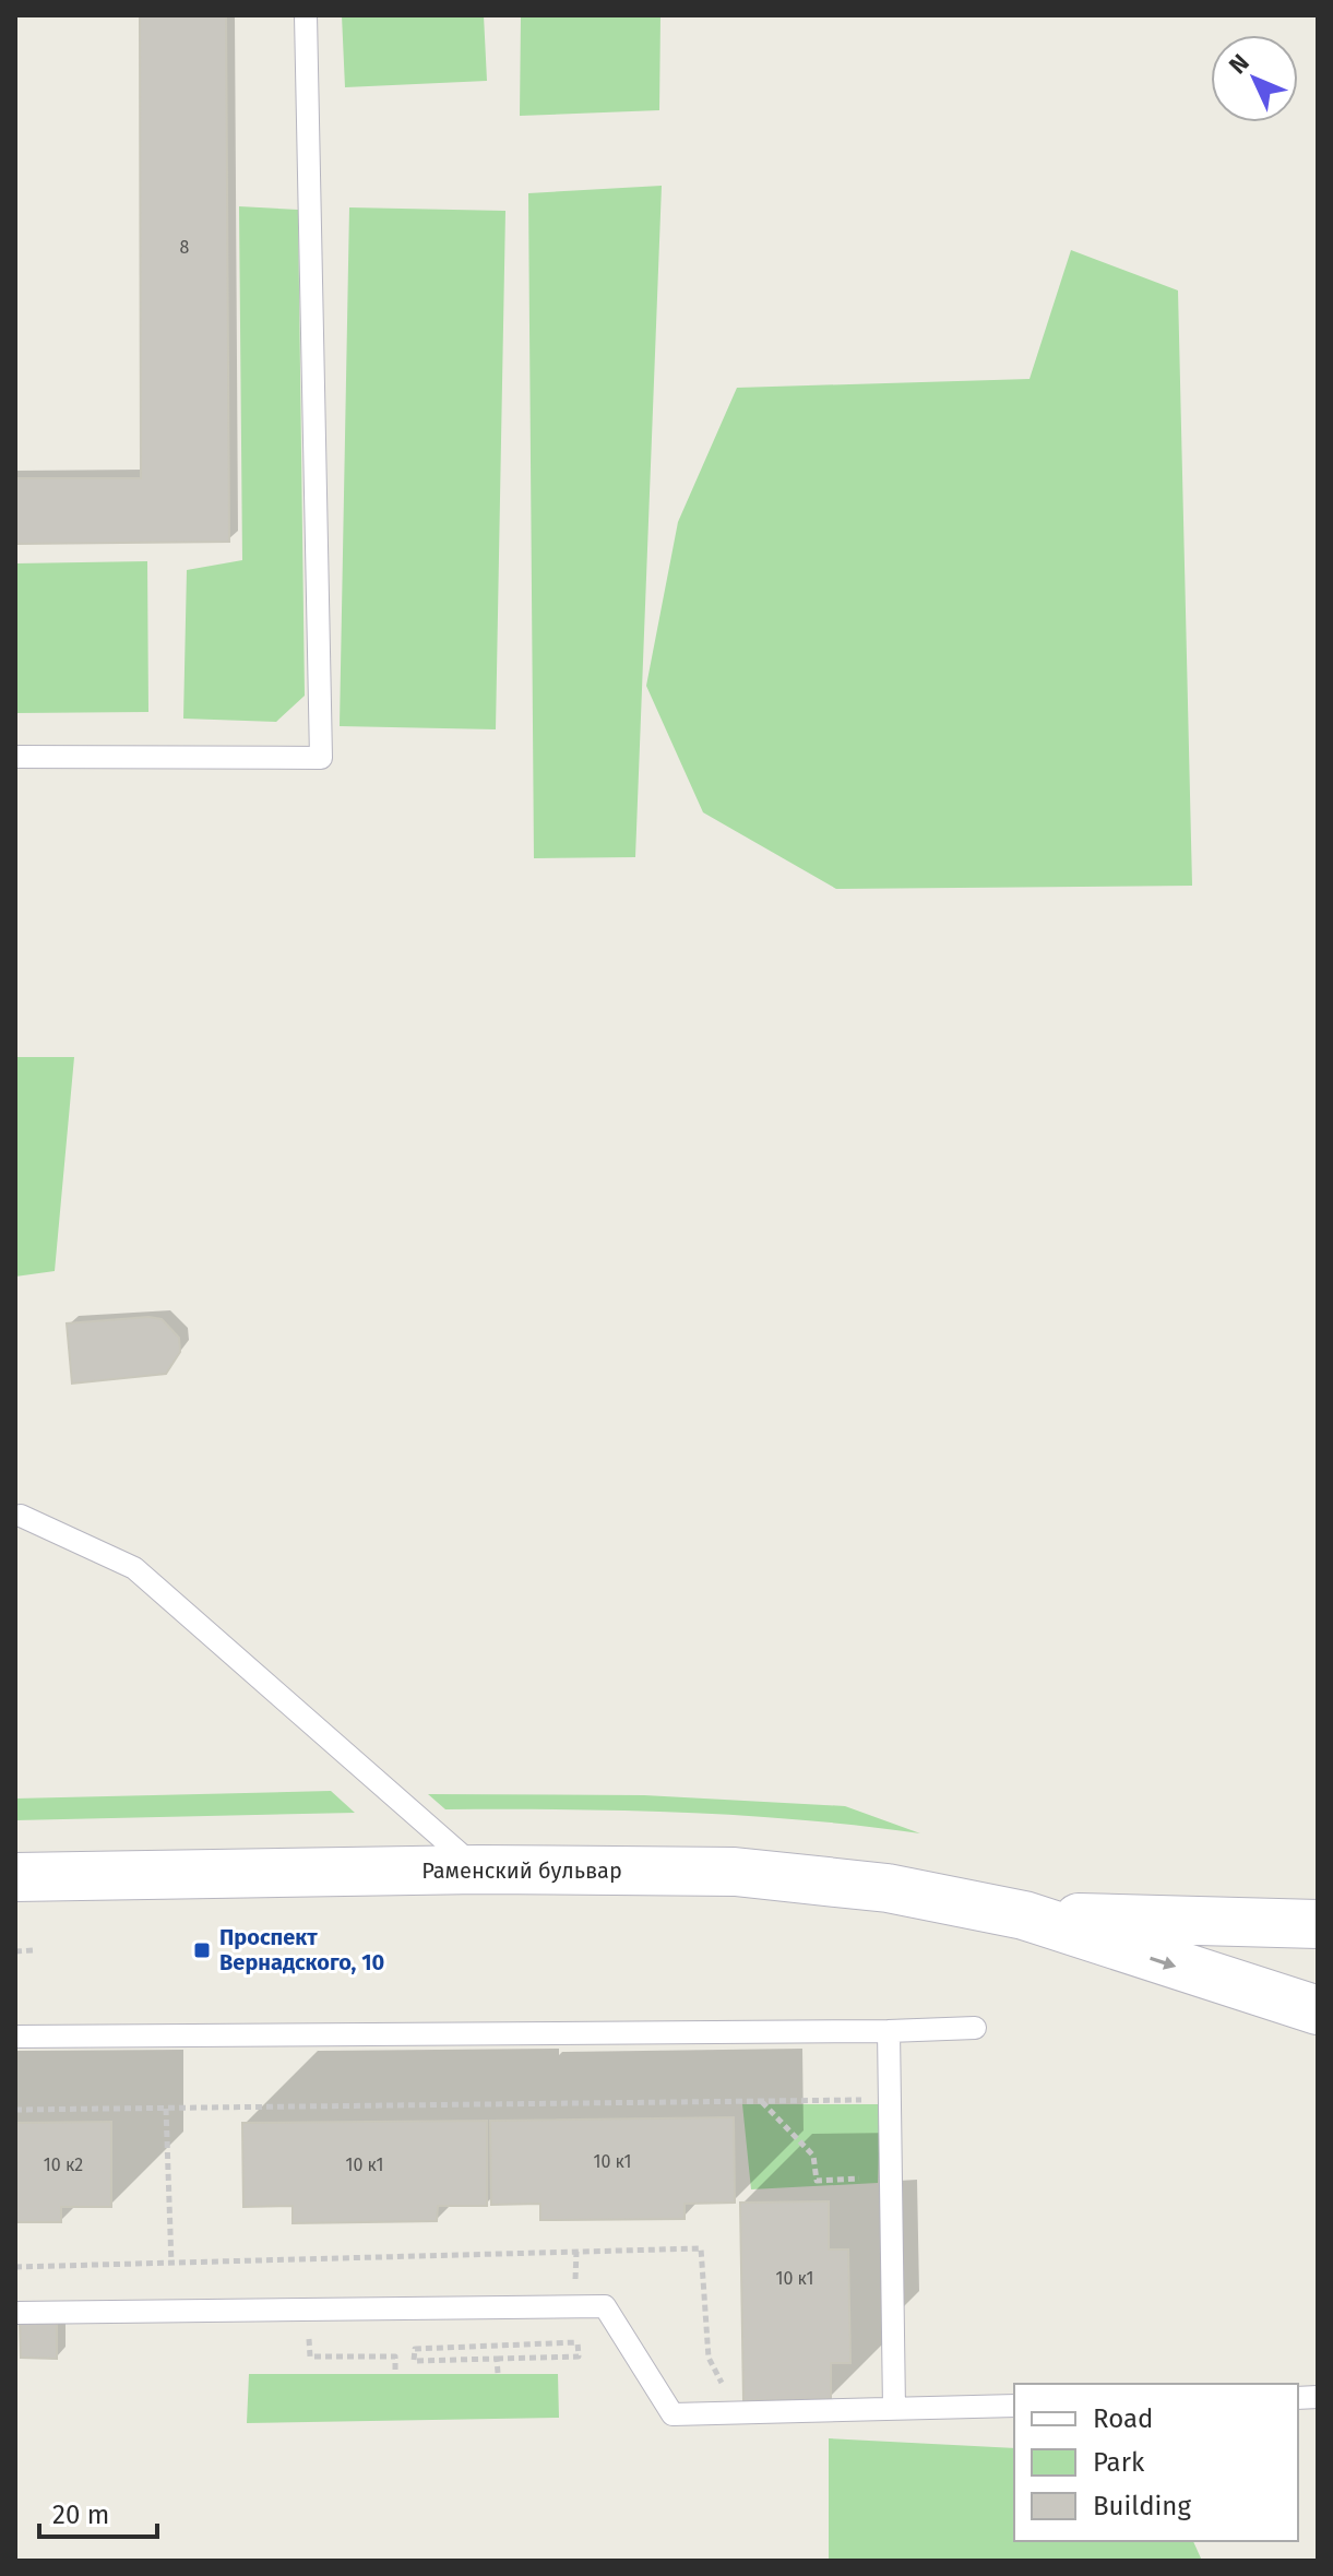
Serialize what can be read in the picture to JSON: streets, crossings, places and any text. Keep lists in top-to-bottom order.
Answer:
{
  "streets": {
    "street": ["Раменский бульвар"]
  },
  "places": {
    "transit": ["Проспект Вернадского, 10"]
  },
  "house_numbers": [
    "8",
    "10 к1",
    "10 к2",
    "10 к1",
    "10 к1"
  ],
  "legend": ["Road", "Park", "Building"],
  "scale_bar": "20 m",
  "north": "top left"
}
